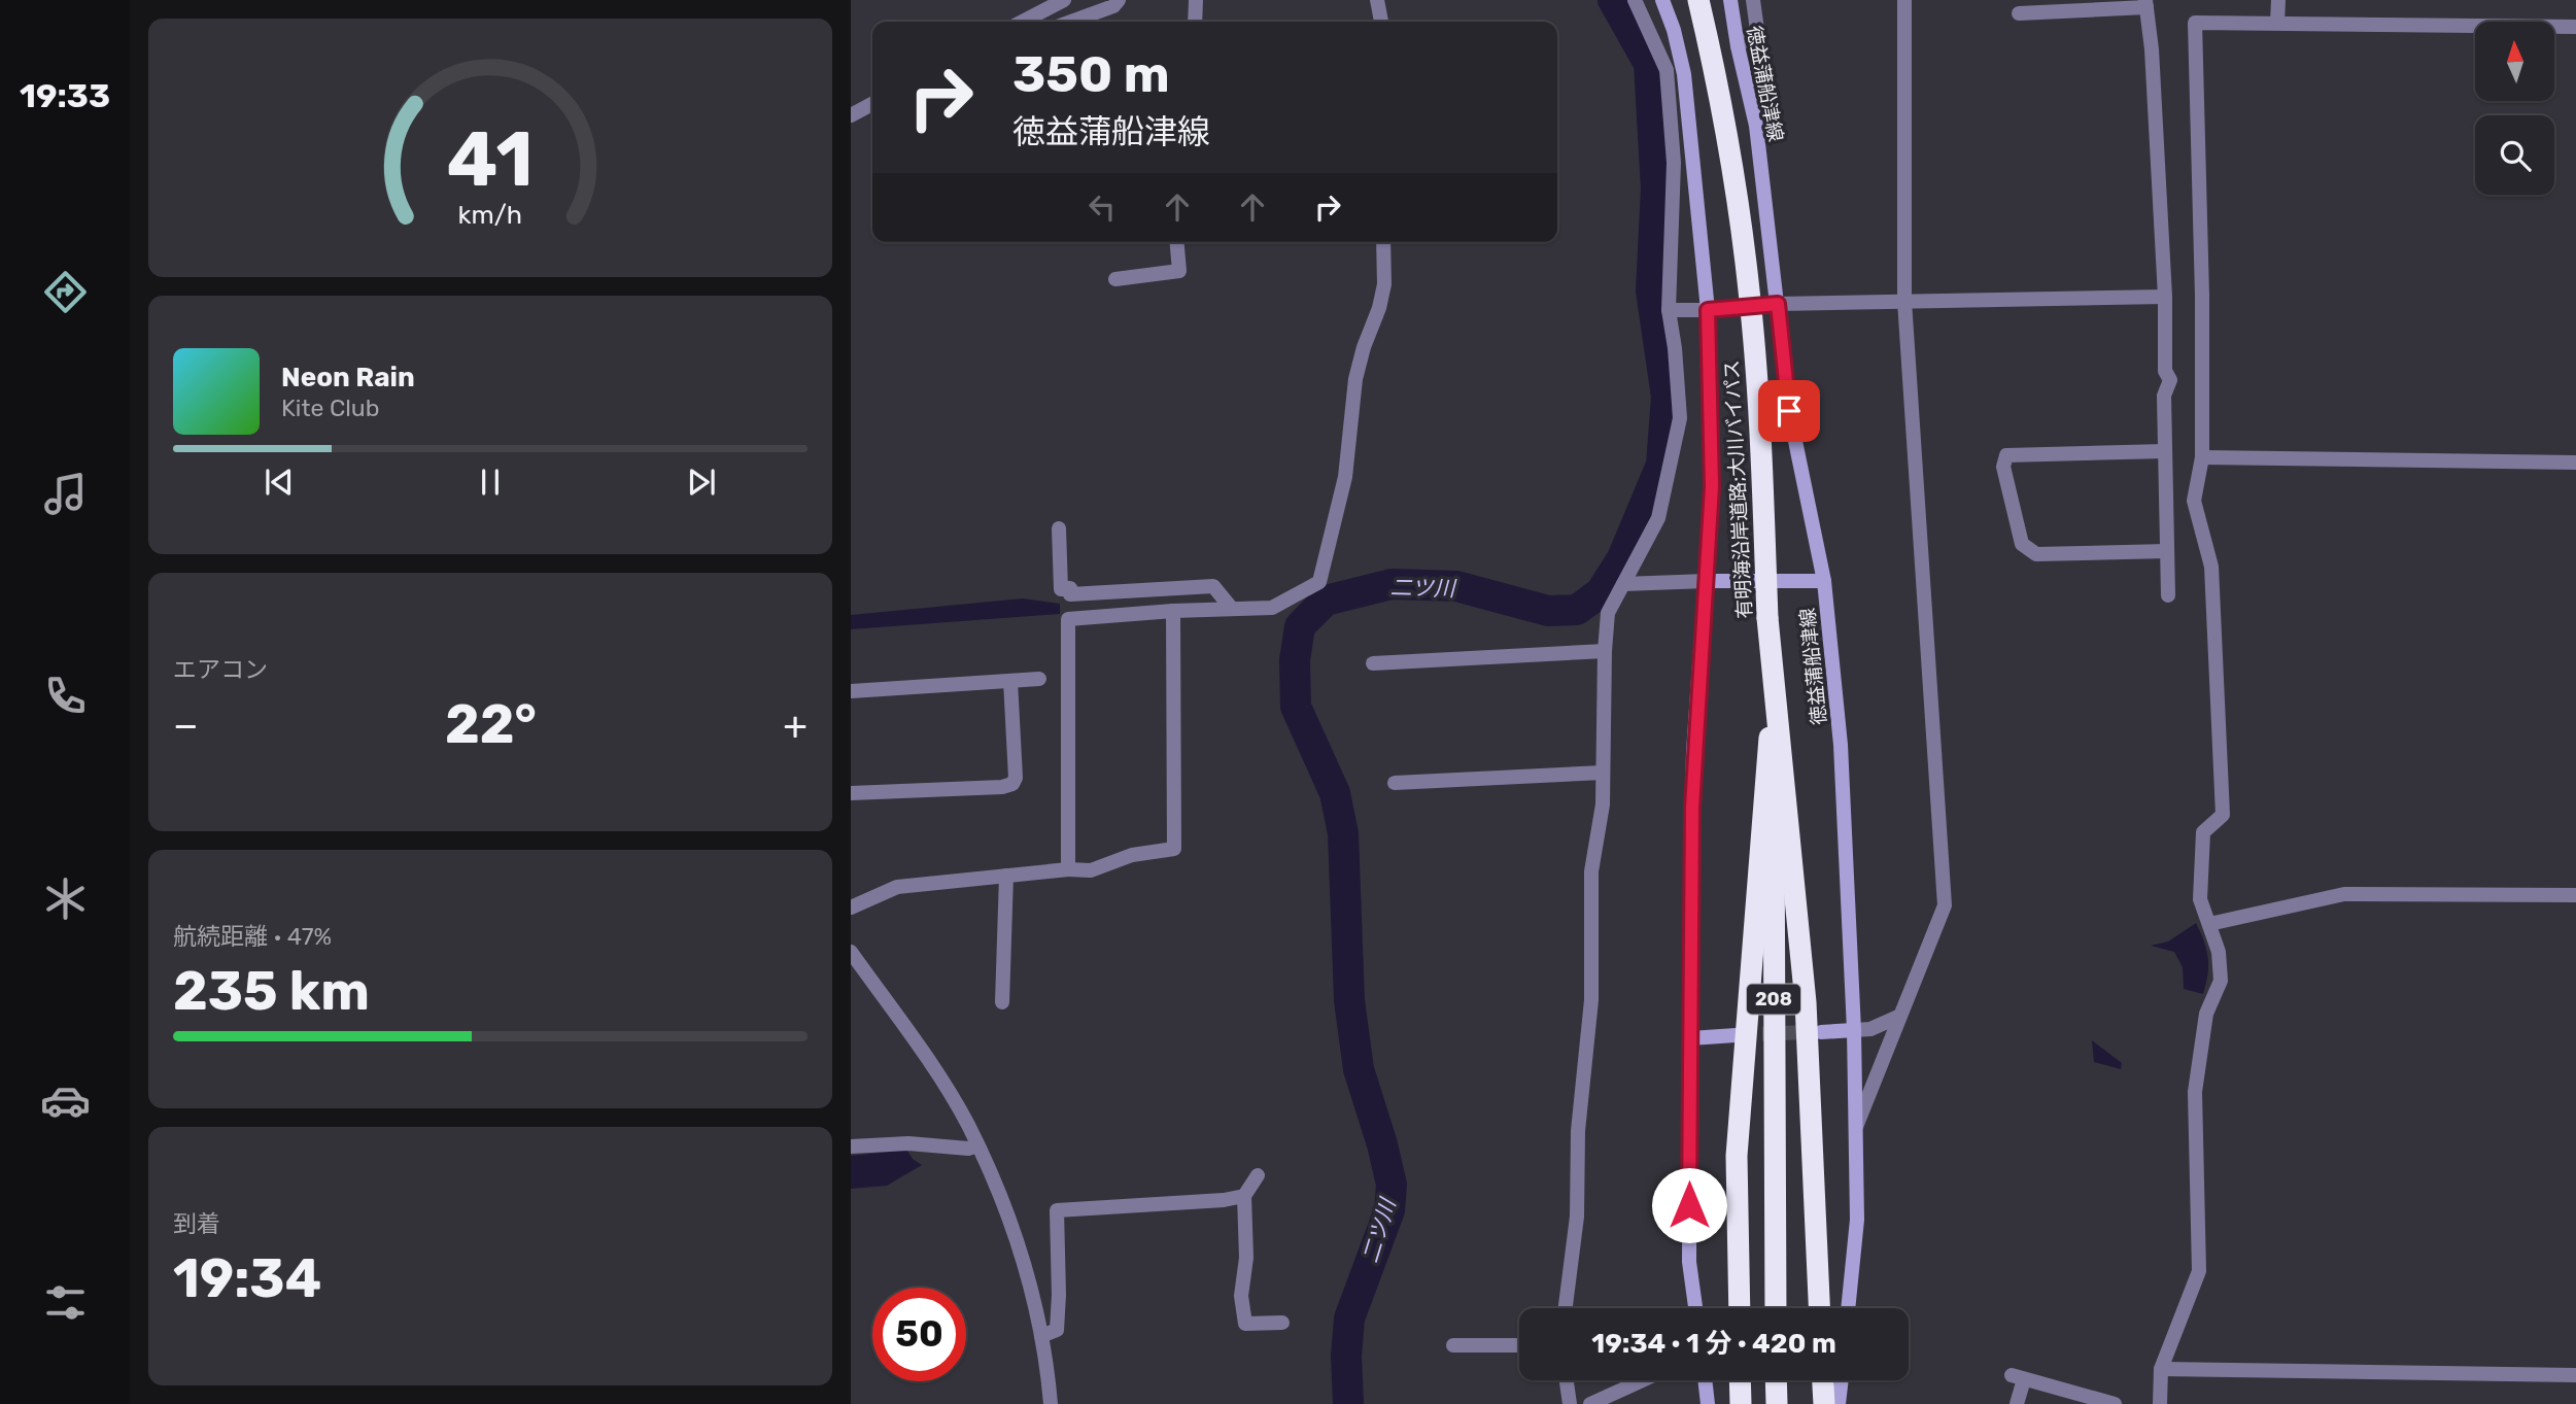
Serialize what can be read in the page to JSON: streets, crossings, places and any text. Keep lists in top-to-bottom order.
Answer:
{
  "streets": {
    "highway": ["有明海沿岸道路;大川バイパス", "208"],
    "main road": ["徳益蒲船津線"]
  },
  "water": ["二ツ川"],
  "north": "top",
  "page": {
    "tabs": "19:33",
    "turn": ["350 m", "徳益蒲船津線"],
    "song": ["Neon Rain", "Kite Club"],
    "tile": [
      "エアコン",
      ["航続距離 · 47%", "235 km"],
      ["到着", "19:34"]
    ],
    "heat": ["−", "22°", "+"],
    "limit": "50",
    "trip": "19:34 · 1 分 · 420 m",
    "gauge": ["41", "km/h"]
  }
}
